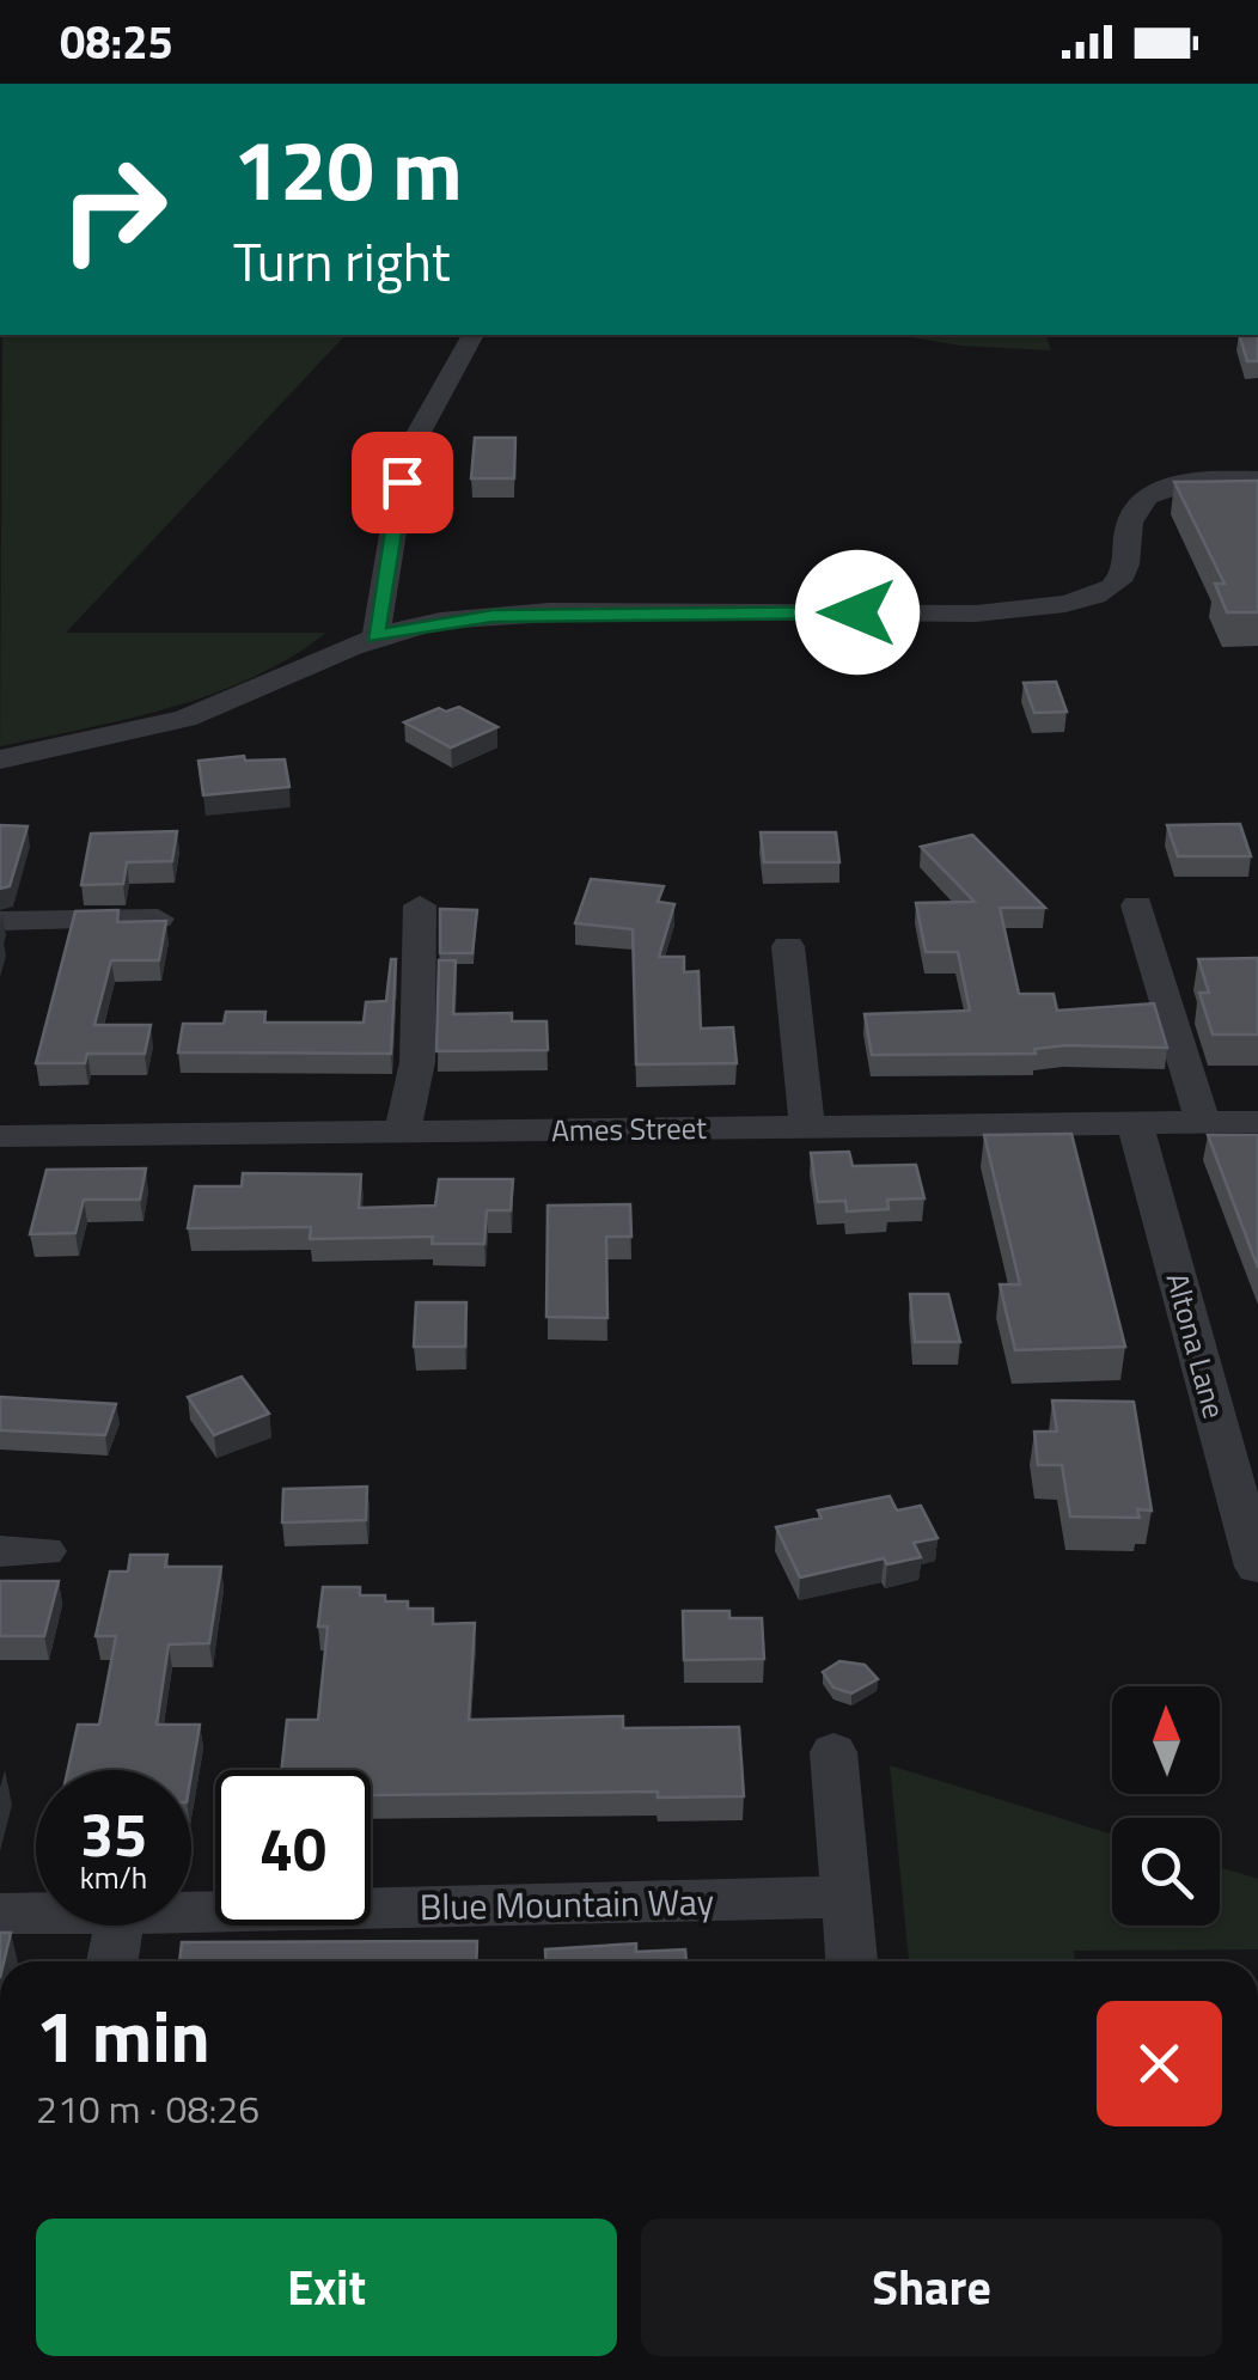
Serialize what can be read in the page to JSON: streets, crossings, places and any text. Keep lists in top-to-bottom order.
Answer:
{
  "streets": {
    "street": ["Ames Street", "Altona Lane", "Blue Mountain Way"]
  },
  "crossings": [
    ["Ames Street", "Altona Lane"]
  ],
  "north": "top",
  "page": {
    "status": "08:25",
    "turn": ["120 m", "Turn right"],
    "speed": "35 km/h",
    "limit": "40",
    "heading": ["1 min", "210 m · 08:26"],
    "buttons": ["Exit", "Share"]
  }
}
